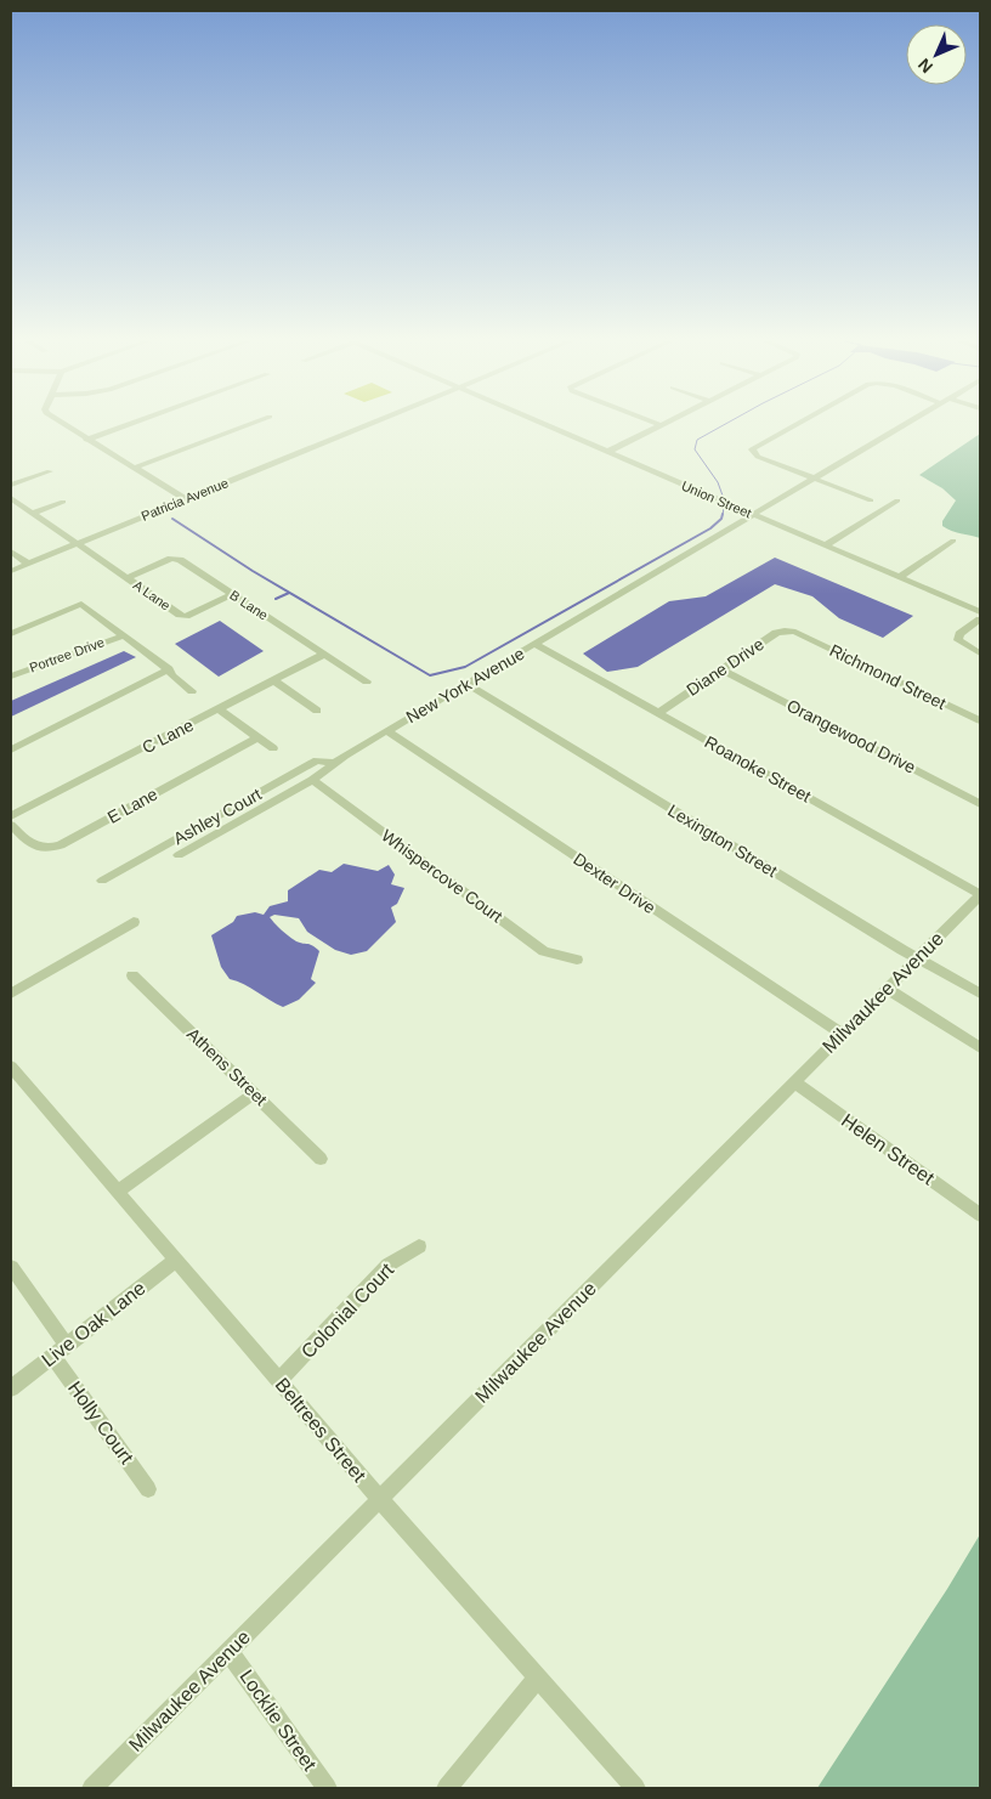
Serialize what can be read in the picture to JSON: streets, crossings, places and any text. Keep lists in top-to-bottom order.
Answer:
{
  "streets": {
    "street": [
      "Patricia Avenue",
      "Union Street",
      "A Lane",
      "B Lane",
      "Portree Drive",
      "Diane Drive",
      "Richmond Street",
      "New York Avenue",
      "C Lane",
      "Orangewood Drive",
      "Roanoke Street",
      "E Lane",
      "Ashley Court",
      "Lexington Street",
      "Whispercove Court",
      "Dexter Drive",
      "Milwaukee Avenue",
      "Athens Street",
      "Helen Street",
      "Colonial Court",
      "Live Oak Lane",
      "Holly Court",
      "Beltrees Street",
      "Locklie Street"
    ]
  },
  "crossings": [
    ["Patricia Avenue", "A Lane"],
    ["Union Street", "New York Avenue"],
    ["A Lane", "B Lane"],
    ["B Lane", "C Lane"],
    ["Diane Drive", "Richmond Street"],
    ["Diane Drive", "Orangewood Drive"],
    ["Diane Drive", "Roanoke Street"],
    ["New York Avenue", "Roanoke Street"],
    ["New York Avenue", "Ashley Court"],
    ["New York Avenue", "Lexington Street"],
    ["New York Avenue", "Whispercove Court"],
    ["New York Avenue", "Dexter Drive"],
    ["Roanoke Street", "Milwaukee Avenue"],
    ["Lexington Street", "Milwaukee Avenue"],
    ["Dexter Drive", "Milwaukee Avenue"],
    ["Milwaukee Avenue", "Helen Street"],
    ["Milwaukee Avenue", "Beltrees Street"],
    ["Milwaukee Avenue", "Locklie Street"],
    ["Colonial Court", "Beltrees Street"],
    ["Live Oak Lane", "Holly Court"],
    ["Live Oak Lane", "Beltrees Street"]
  ],
  "north": "bottom left"
}
